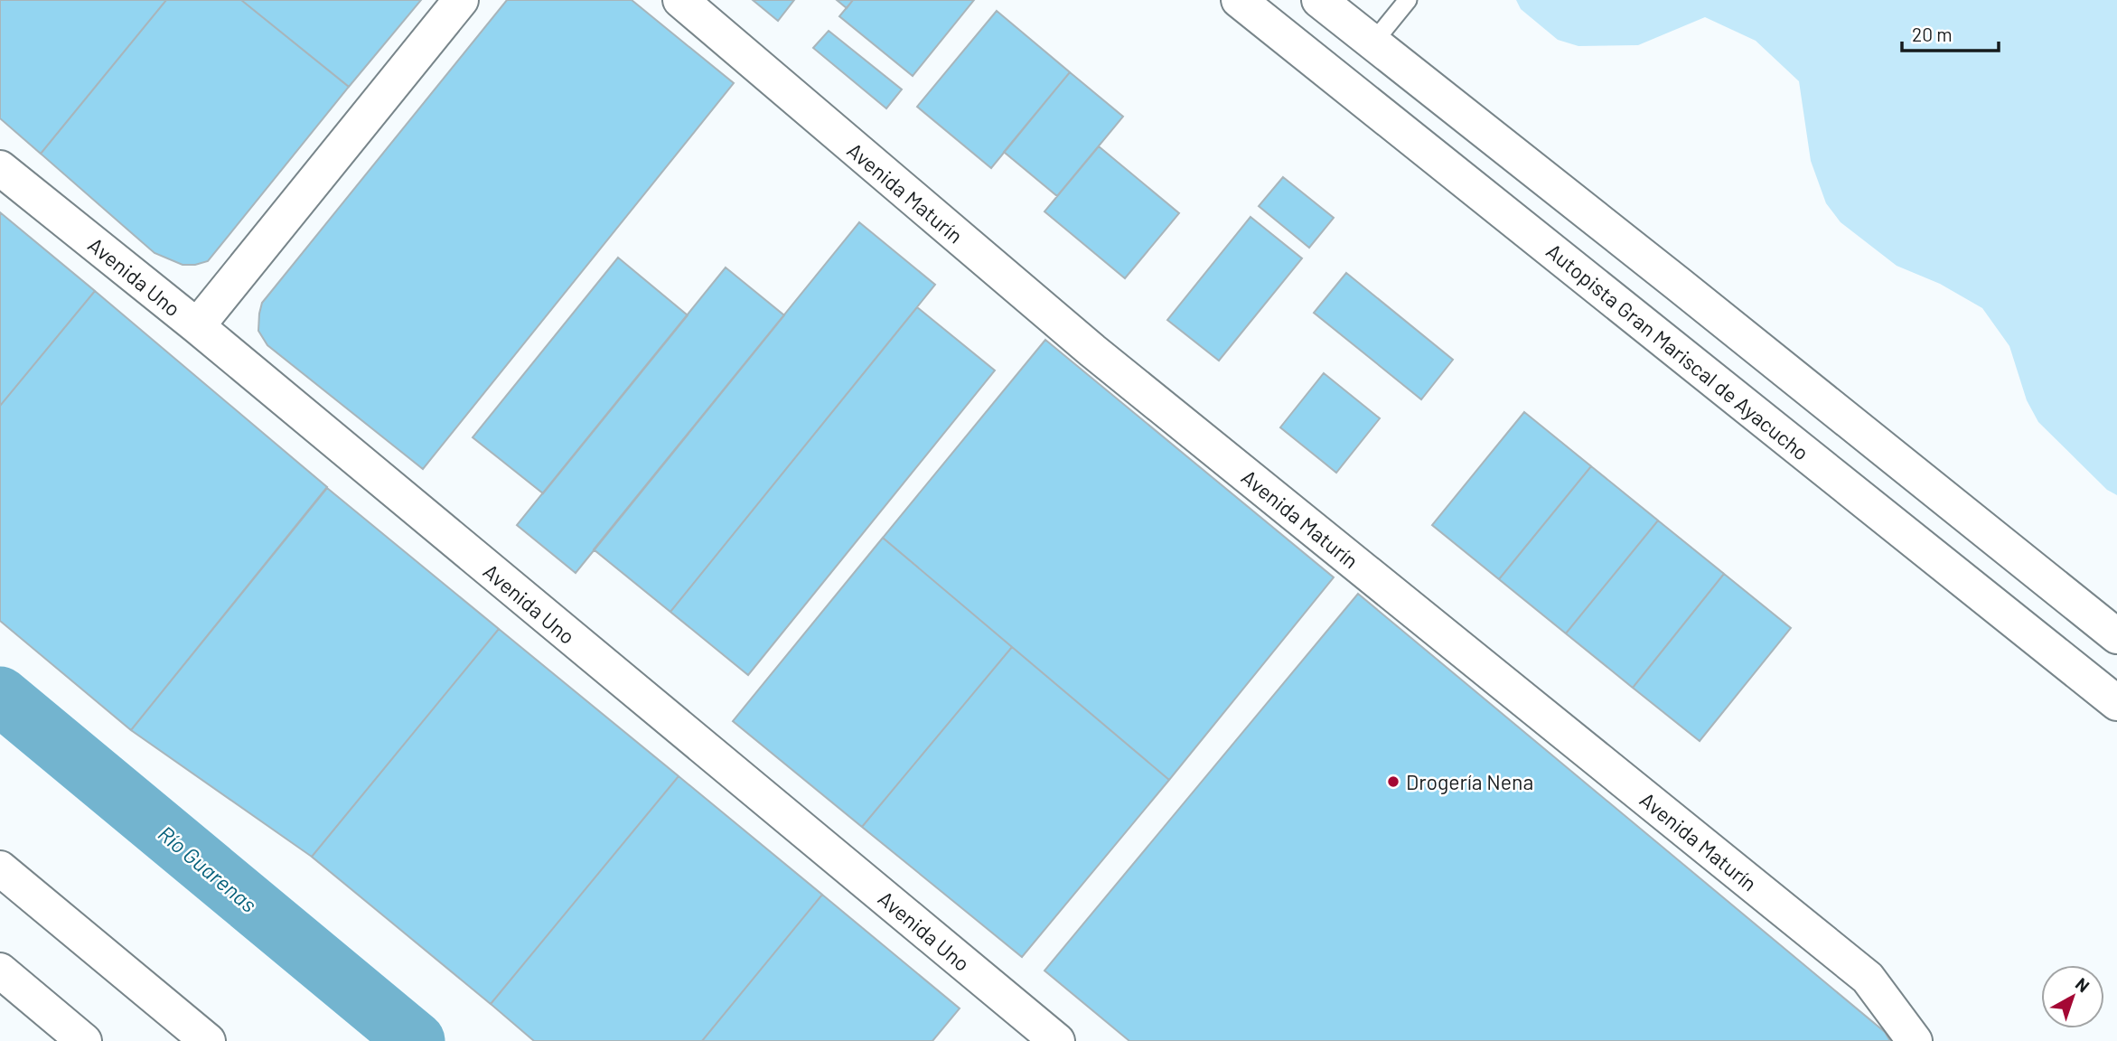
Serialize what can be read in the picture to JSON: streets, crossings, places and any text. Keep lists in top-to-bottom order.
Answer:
{
  "streets": {
    "main road": ["Avenida Maturín", "Avenida Uno", "Autopista Gran Mariscal de Ayacucho"]
  },
  "water": ["Río Guarenas"],
  "places": ["Drogería Nena"],
  "scale_bar": "20 m",
  "north": "top right"
}
